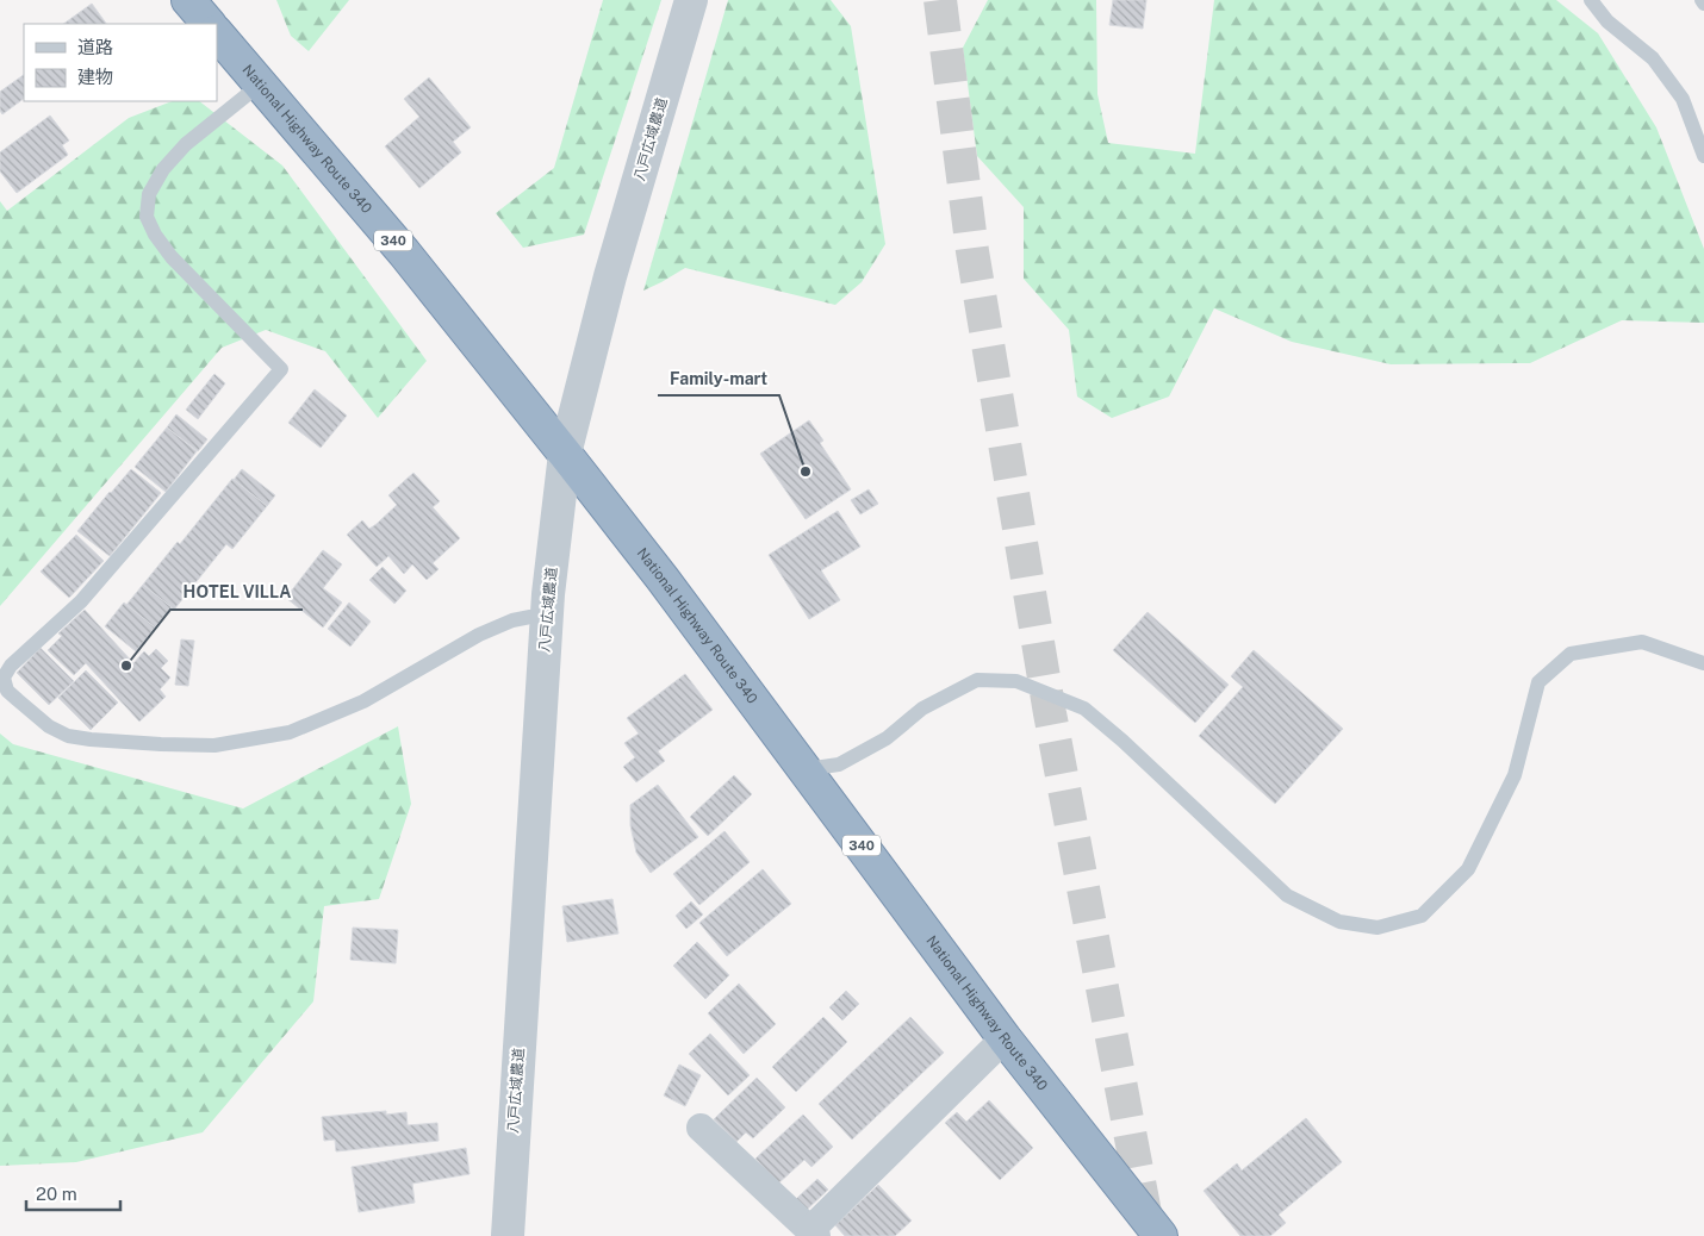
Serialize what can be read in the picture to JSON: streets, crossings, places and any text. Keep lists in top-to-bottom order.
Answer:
{
  "streets": {
    "highway": ["National Highway Route 340", "340"],
    "street": ["八戸広域農道"]
  },
  "crossings": [
    ["National Highway Route 340", "八戸広域農道"]
  ],
  "places": ["Family-mart", "HOTEL VILLA"],
  "legend": ["道路", "建物"],
  "scale_bar": "20 m"
}
